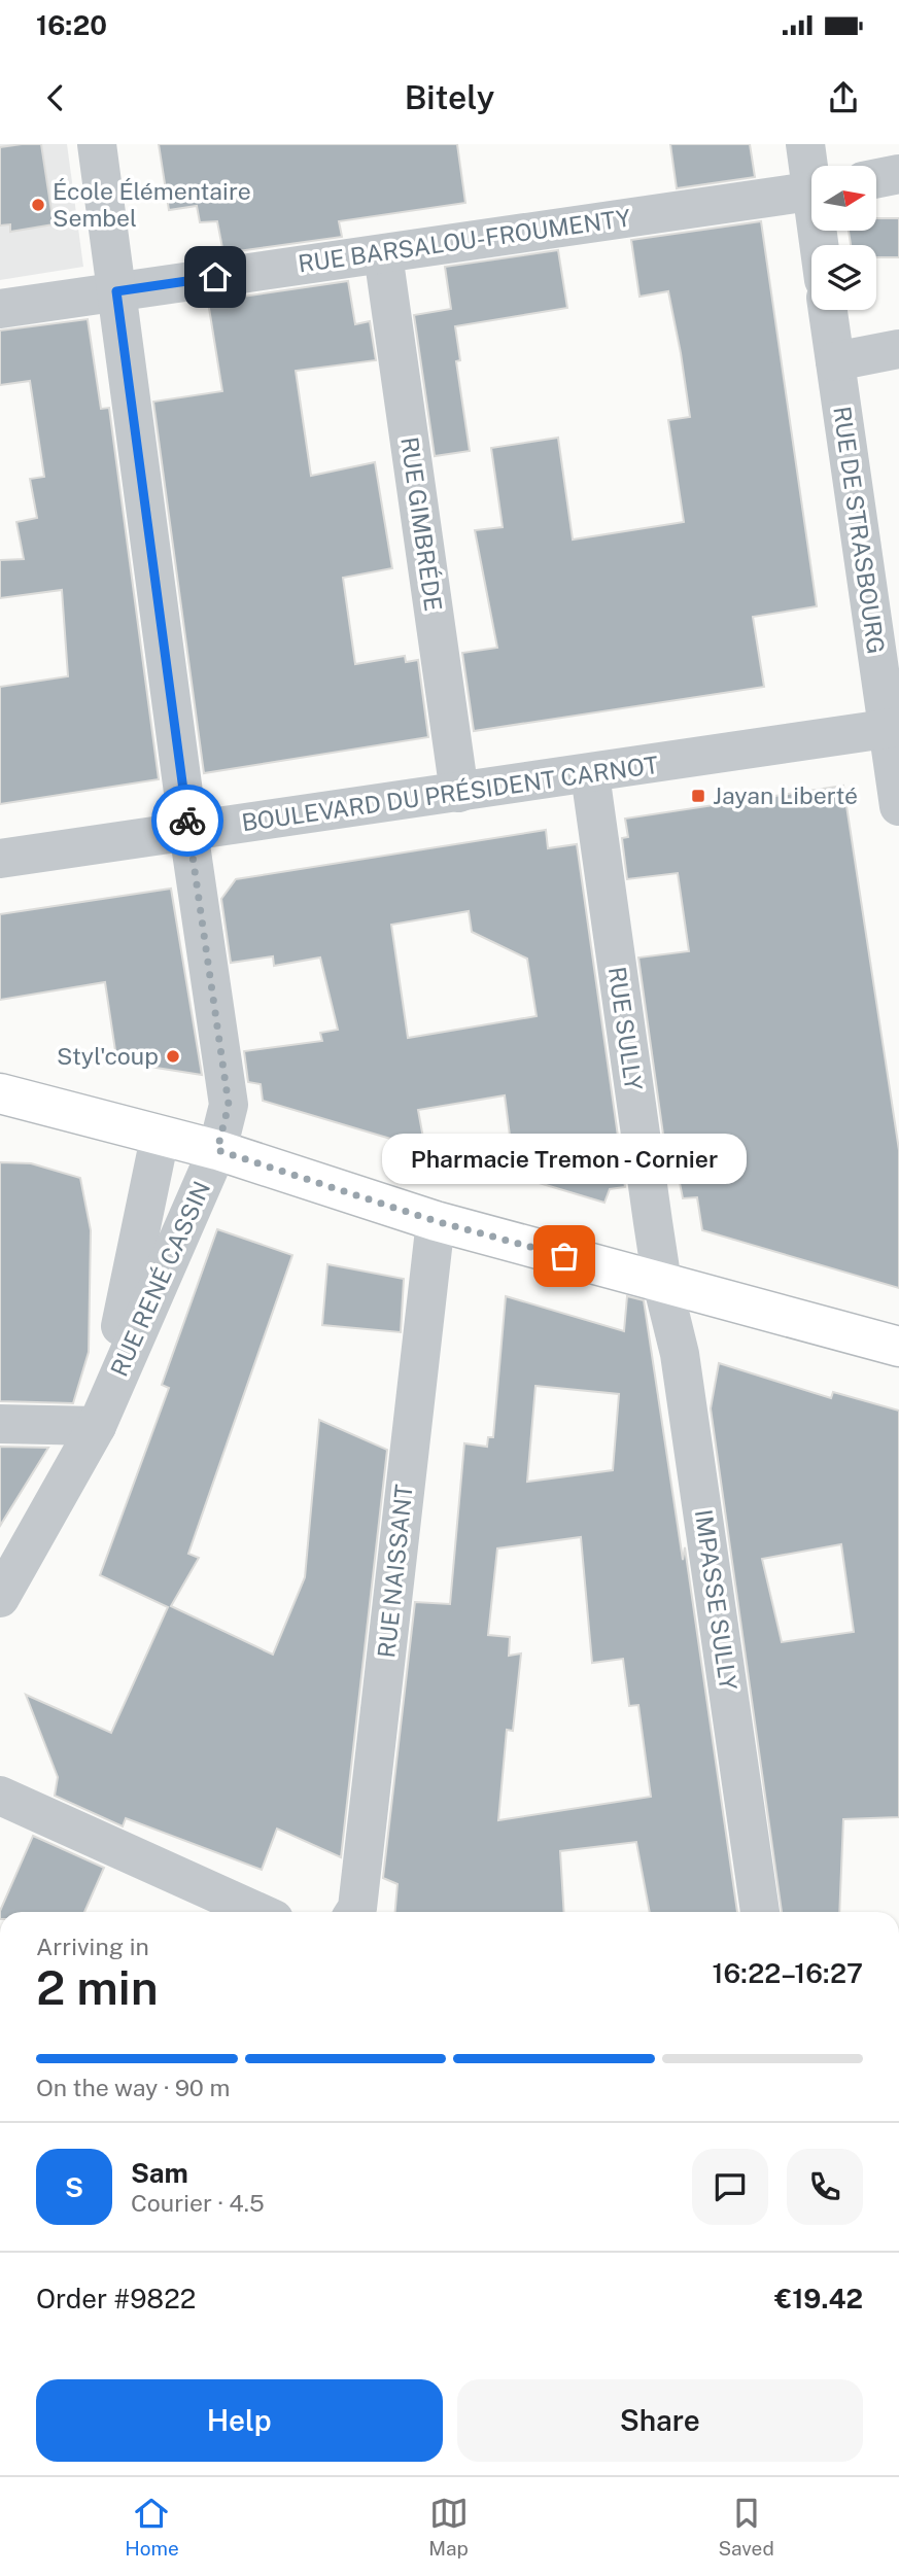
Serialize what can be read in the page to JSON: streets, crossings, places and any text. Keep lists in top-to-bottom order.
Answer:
{
  "streets": {
    "street": [
      "RUE BARSALOU-FROUMENTY",
      "RUE GIMBRÉDE",
      "RUE DE STRASBOURG",
      "BOULEVARD DU PRÉSIDENT CARNOT",
      "RUE SULLY",
      "RUE RENÉ CASSIN",
      "RUE NAISSANT",
      "IMPASSE SULLY"
    ]
  },
  "crossings": [
    ["RUE BARSALOU-FROUMENTY", "RUE GIMBRÉDE"],
    ["RUE BARSALOU-FROUMENTY", "RUE RENÉ CASSIN"],
    ["RUE GIMBRÉDE", "BOULEVARD DU PRÉSIDENT CARNOT"],
    ["RUE DE STRASBOURG", "BOULEVARD DU PRÉSIDENT CARNOT"],
    ["BOULEVARD DU PRÉSIDENT CARNOT", "RUE SULLY"],
    ["BOULEVARD DU PRÉSIDENT CARNOT", "RUE RENÉ CASSIN"],
    ["RUE SULLY", "IMPASSE SULLY"]
  ],
  "places": {
    "other": ["École Élémentaire Sembel", "Styl'coup", "Pharmacie Tremon - Cornier"],
    "transit": ["Jayan Liberté"]
  },
  "north": "right",
  "page": {
    "status": "16:20",
    "header": "Bitely",
    "bubble": "Pharmacie Tremon - Cornier",
    "heading": ["2 min", "Arriving in", "16:22–16:27"],
    "panel": [
      "Sam",
      "Courier · 4.5",
      "Order #9822",
      "€19.42"
    ],
    "bar": "On the way · 90 m",
    "round": "S",
    "buttons": ["Help", "Share"],
    "tabs": ["Home", "Map", "Saved"]
  }
}
